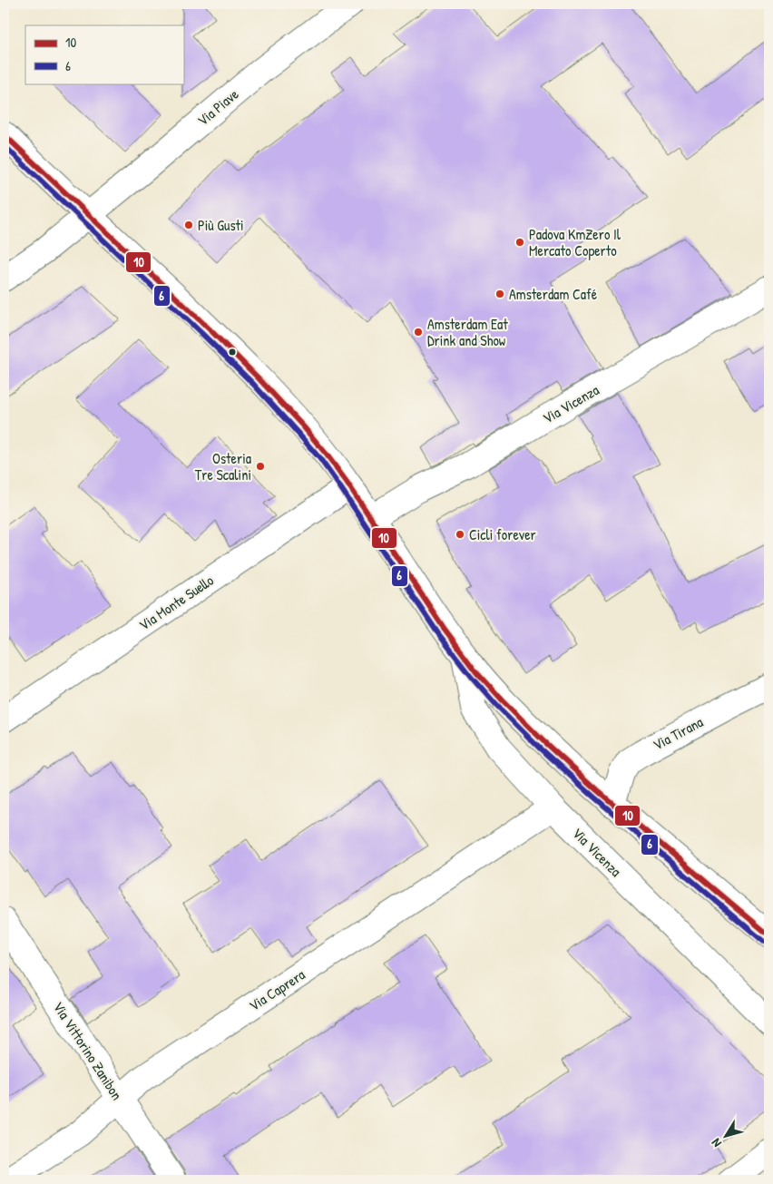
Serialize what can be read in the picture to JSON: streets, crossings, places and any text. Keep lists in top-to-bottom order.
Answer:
{
  "streets": {
    "street": [
      "Via Piave",
      "Via Vicenza",
      "Via Monte Suello",
      "Via Tirana",
      "Via Caprera",
      "Via Vittorino Zanibon"
    ]
  },
  "crossings": [
    ["Via Piave", "Via Vicenza"],
    ["Via Vicenza", "Via Monte Suello"],
    ["Via Vicenza", "Via Tirana"],
    ["Via Vicenza", "Via Caprera"],
    ["Via Caprera", "Via Vittorino Zanibon"]
  ],
  "places": [
    "Più Gusti",
    "Padova KmZero Il Mercato Coperto",
    "Amsterdam Café",
    "Amsterdam Eat Drink and Show",
    "Osteria Tre Scalini",
    "Cicli forever"
  ],
  "lines": ["transit line 10", "transit line 6"],
  "legend": ["10", "6"],
  "north": "bottom left"
}
